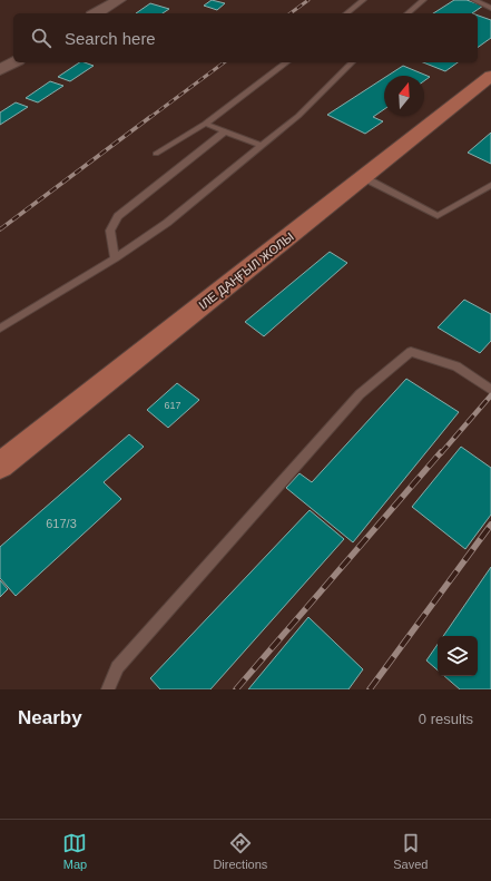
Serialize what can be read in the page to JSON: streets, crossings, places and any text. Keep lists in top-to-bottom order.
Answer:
{
  "streets": {
    "main road": ["ІЛЕ ДАҢҒЫЛ ЖОЛЫ"]
  },
  "house_numbers": ["617", "617/3"],
  "north": "top",
  "page": {
    "search": "Search here",
    "heading": ["Nearby", "0 results"],
    "nav": ["Map", "Directions", "Saved"]
  }
}
